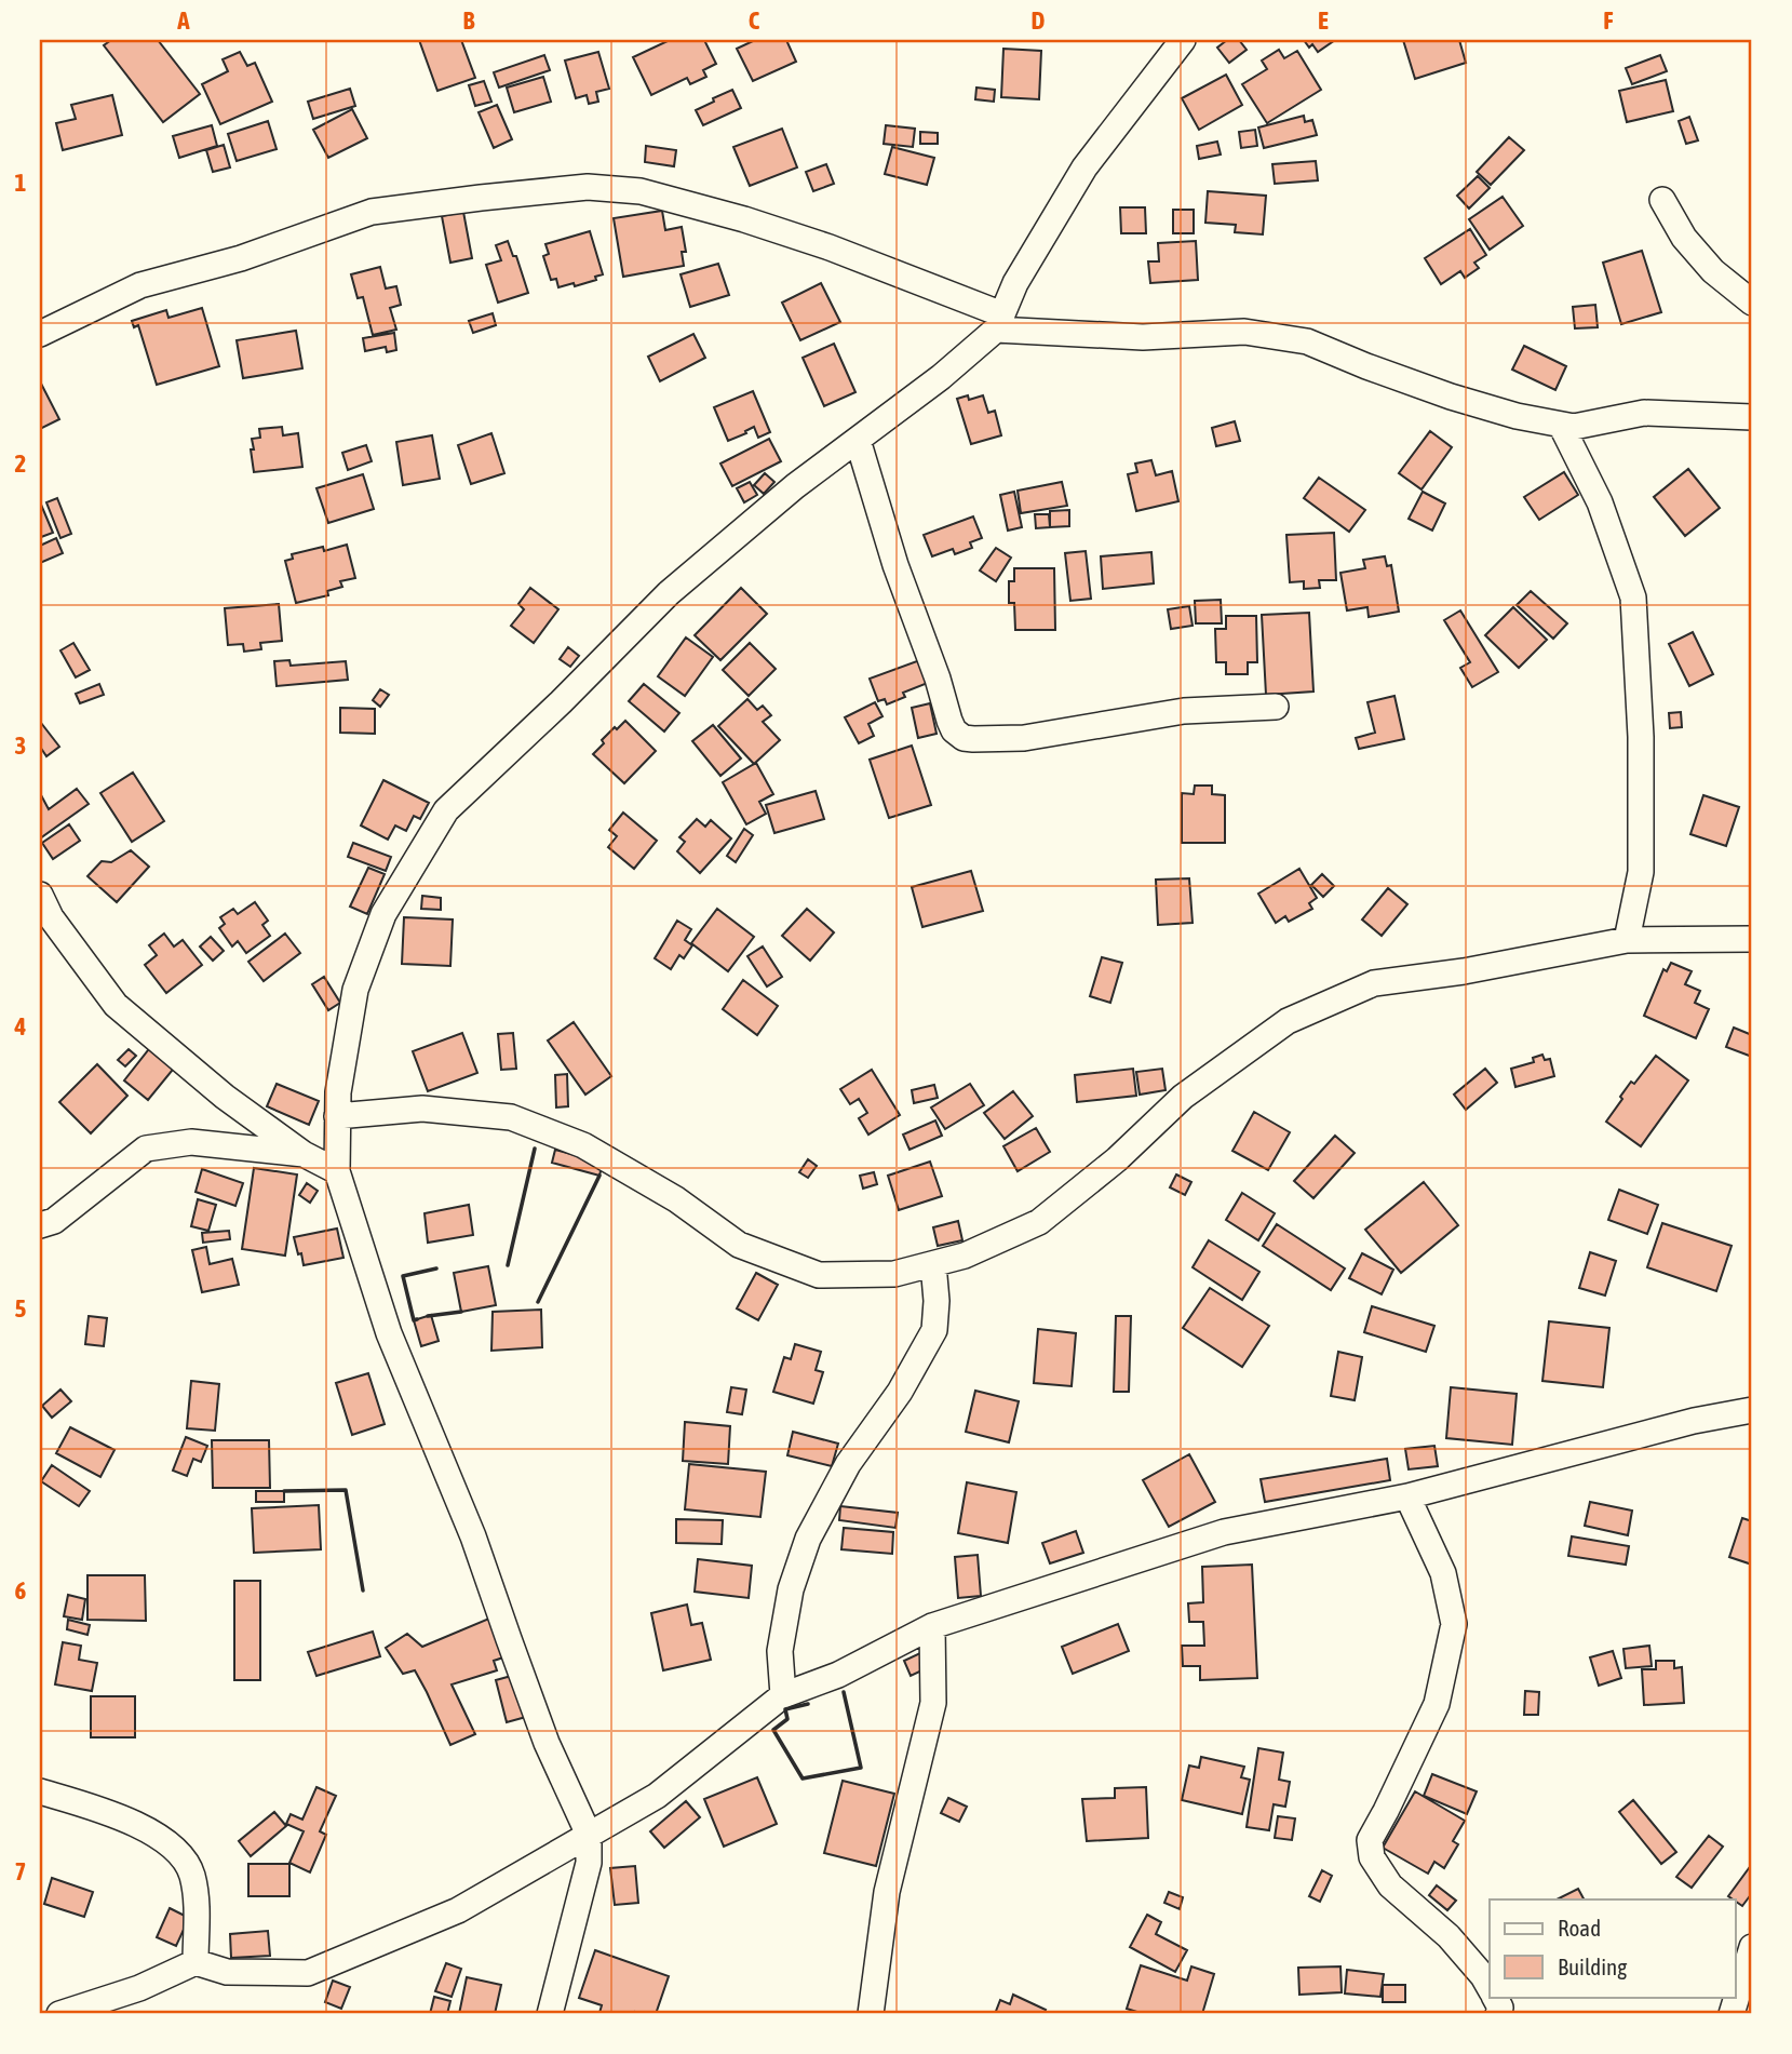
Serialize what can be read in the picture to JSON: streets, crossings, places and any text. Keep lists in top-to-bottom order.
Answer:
{
  "legend": ["Road", "Building"],
  "grid": {
    "columns": [
      "A",
      "B",
      "C",
      "D",
      "E",
      "F"
    ],
    "rows": [
      "1",
      "2",
      "3",
      "4",
      "5",
      "6",
      "7"
    ]
  }
}
